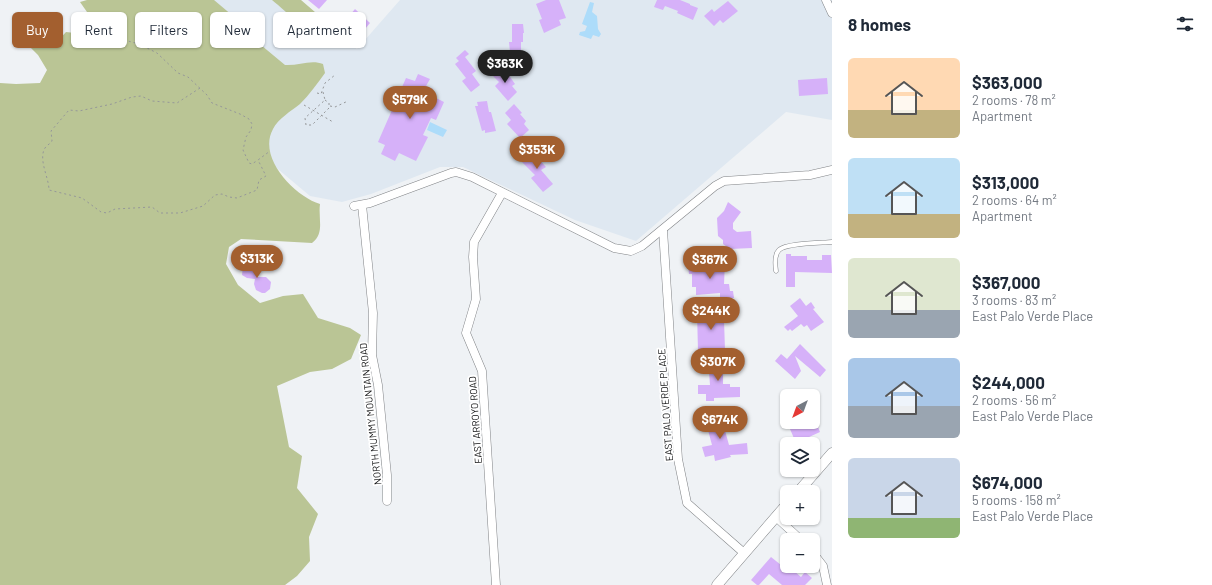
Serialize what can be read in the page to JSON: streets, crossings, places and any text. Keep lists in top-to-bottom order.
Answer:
{
  "streets": {
    "street": ["EAST PALO VERDE PLACE", "NORTH MUMMY MOUNTAIN ROAD", "EAST ARROYO ROAD"]
  },
  "crossings": [
    ["EAST PALO VERDE PLACE", "NORTH MUMMY MOUNTAIN ROAD"],
    ["NORTH MUMMY MOUNTAIN ROAD", "EAST ARROYO ROAD"]
  ],
  "north": "bottom left",
  "page": {
    "heading": "8 homes",
    "chip": [
      "Buy",
      "Rent",
      "Filters",
      "New",
      "Apartment"
    ],
    "list": [
      {
        "name": "$363,000",
        "note": "2 rooms · 78 m² · Apartment"
      },
      {
        "name": "$313,000",
        "note": "2 rooms · 64 m² · Apartment"
      },
      {
        "name": "$367,000",
        "note": "3 rooms · 83 m² · East Palo Verde Place"
      },
      {
        "name": "$244,000",
        "note": "2 rooms · 56 m² · East Palo Verde Place"
      },
      {
        "name": "$674,000",
        "note": "5 rooms · 158 m² · East Palo Verde Place"
      }
    ],
    "price": [
      "$363K",
      "$579K",
      "$353K",
      "$313K",
      "$367K",
      "$244K",
      "$307K",
      "$674K"
    ],
    "map_buttons": ["+", "−"]
  }
}
